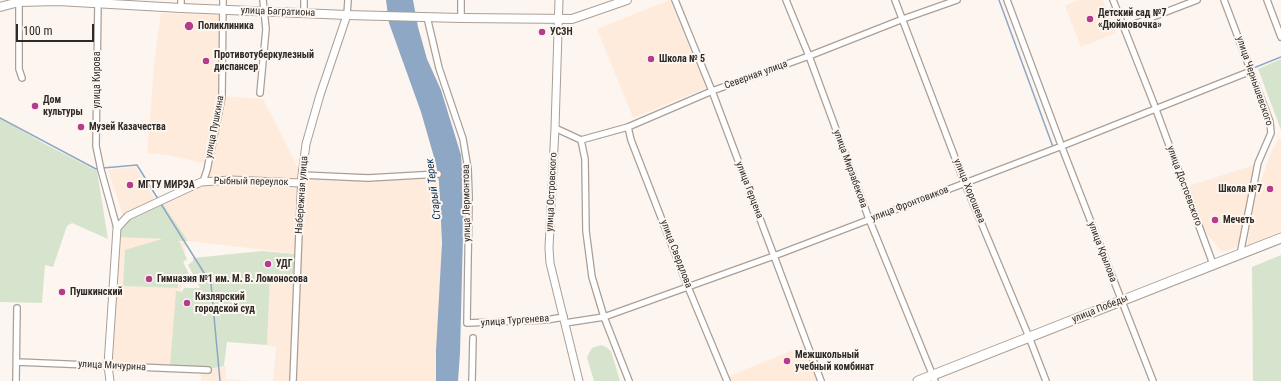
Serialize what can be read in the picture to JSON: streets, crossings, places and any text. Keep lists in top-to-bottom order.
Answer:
{
  "streets": {
    "main road": ["улица Багратиона", "улица Победы"],
    "street": [
      "Северная улица",
      "улица Кирова",
      "улица Чернышевского",
      "улица Пушкина",
      "улица Мирзабекова",
      "Рыбный переулок",
      "улица Достоевского",
      "улица Герцена",
      "улица Хорошева",
      "улица Островского",
      "Набережная улица",
      "улица Лермонтова",
      "улица Фронтовиков",
      "улица Крылова",
      "улица Свердлова",
      "улица Тургенева",
      "улица Мичурина"
    ]
  },
  "crossings": [
    ["улица Багратиона", "улица Кирова"],
    ["улица Багратиона", "улица Пушкина"],
    ["улица Багратиона", "Набережная улица"],
    ["улица Багратиона", "улица Лермонтова"],
    ["Северная улица", "улица Мирзабекова"],
    ["Северная улица", "улица Герцена"],
    ["Северная улица", "улица Хорошева"],
    ["Северная улица", "улица Свердлова"],
    ["улица Кирова", "Рыбный переулок"],
    ["улица Чернышевского", "улица Фронтовиков"],
    ["улица Чернышевского", "улица Победы"],
    ["улица Пушкина", "Рыбный переулок"],
    ["улица Мирзабекова", "улица Фронтовиков"],
    ["улица Мирзабекова", "улица Победы"],
    ["Рыбный переулок", "Набережная улица"],
    ["улица Достоевского", "улица Фронтовиков"],
    ["улица Достоевского", "улица Победы"],
    ["улица Герцена", "улица Фронтовиков"],
    ["улица Хорошева", "улица Фронтовиков"],
    ["улица Хорошева", "улица Победы"],
    ["улица Островского", "улица Фронтовиков"],
    ["улица Островского", "улица Тургенева"],
    ["улица Лермонтова", "улица Тургенева"],
    ["улица Фронтовиков", "улица Крылова"],
    ["улица Фронтовиков", "улица Свердлова"],
    ["улица Фронтовиков", "улица Тургенева"],
    ["улица Крылова", "улица Победы"]
  ],
  "water": ["Старый Терек"],
  "places": [
    "Детский сад №7 «Дюймовочка»",
    "Поликлиника",
    "УСЗН",
    "Школа № 5",
    "Противотуберкулезный диспансер",
    "Дом культуры",
    "Музей Казачества",
    "МГТУ МИРЭА",
    "Школа №7",
    "Мечеть",
    "УДГ",
    "Гимназия №1 им. М. В. Ломоносова",
    "Пушкинский",
    "Кизлярский городской суд",
    "Межшкольный учебный комбинат"
  ],
  "scale_bar": "100 m"
}
